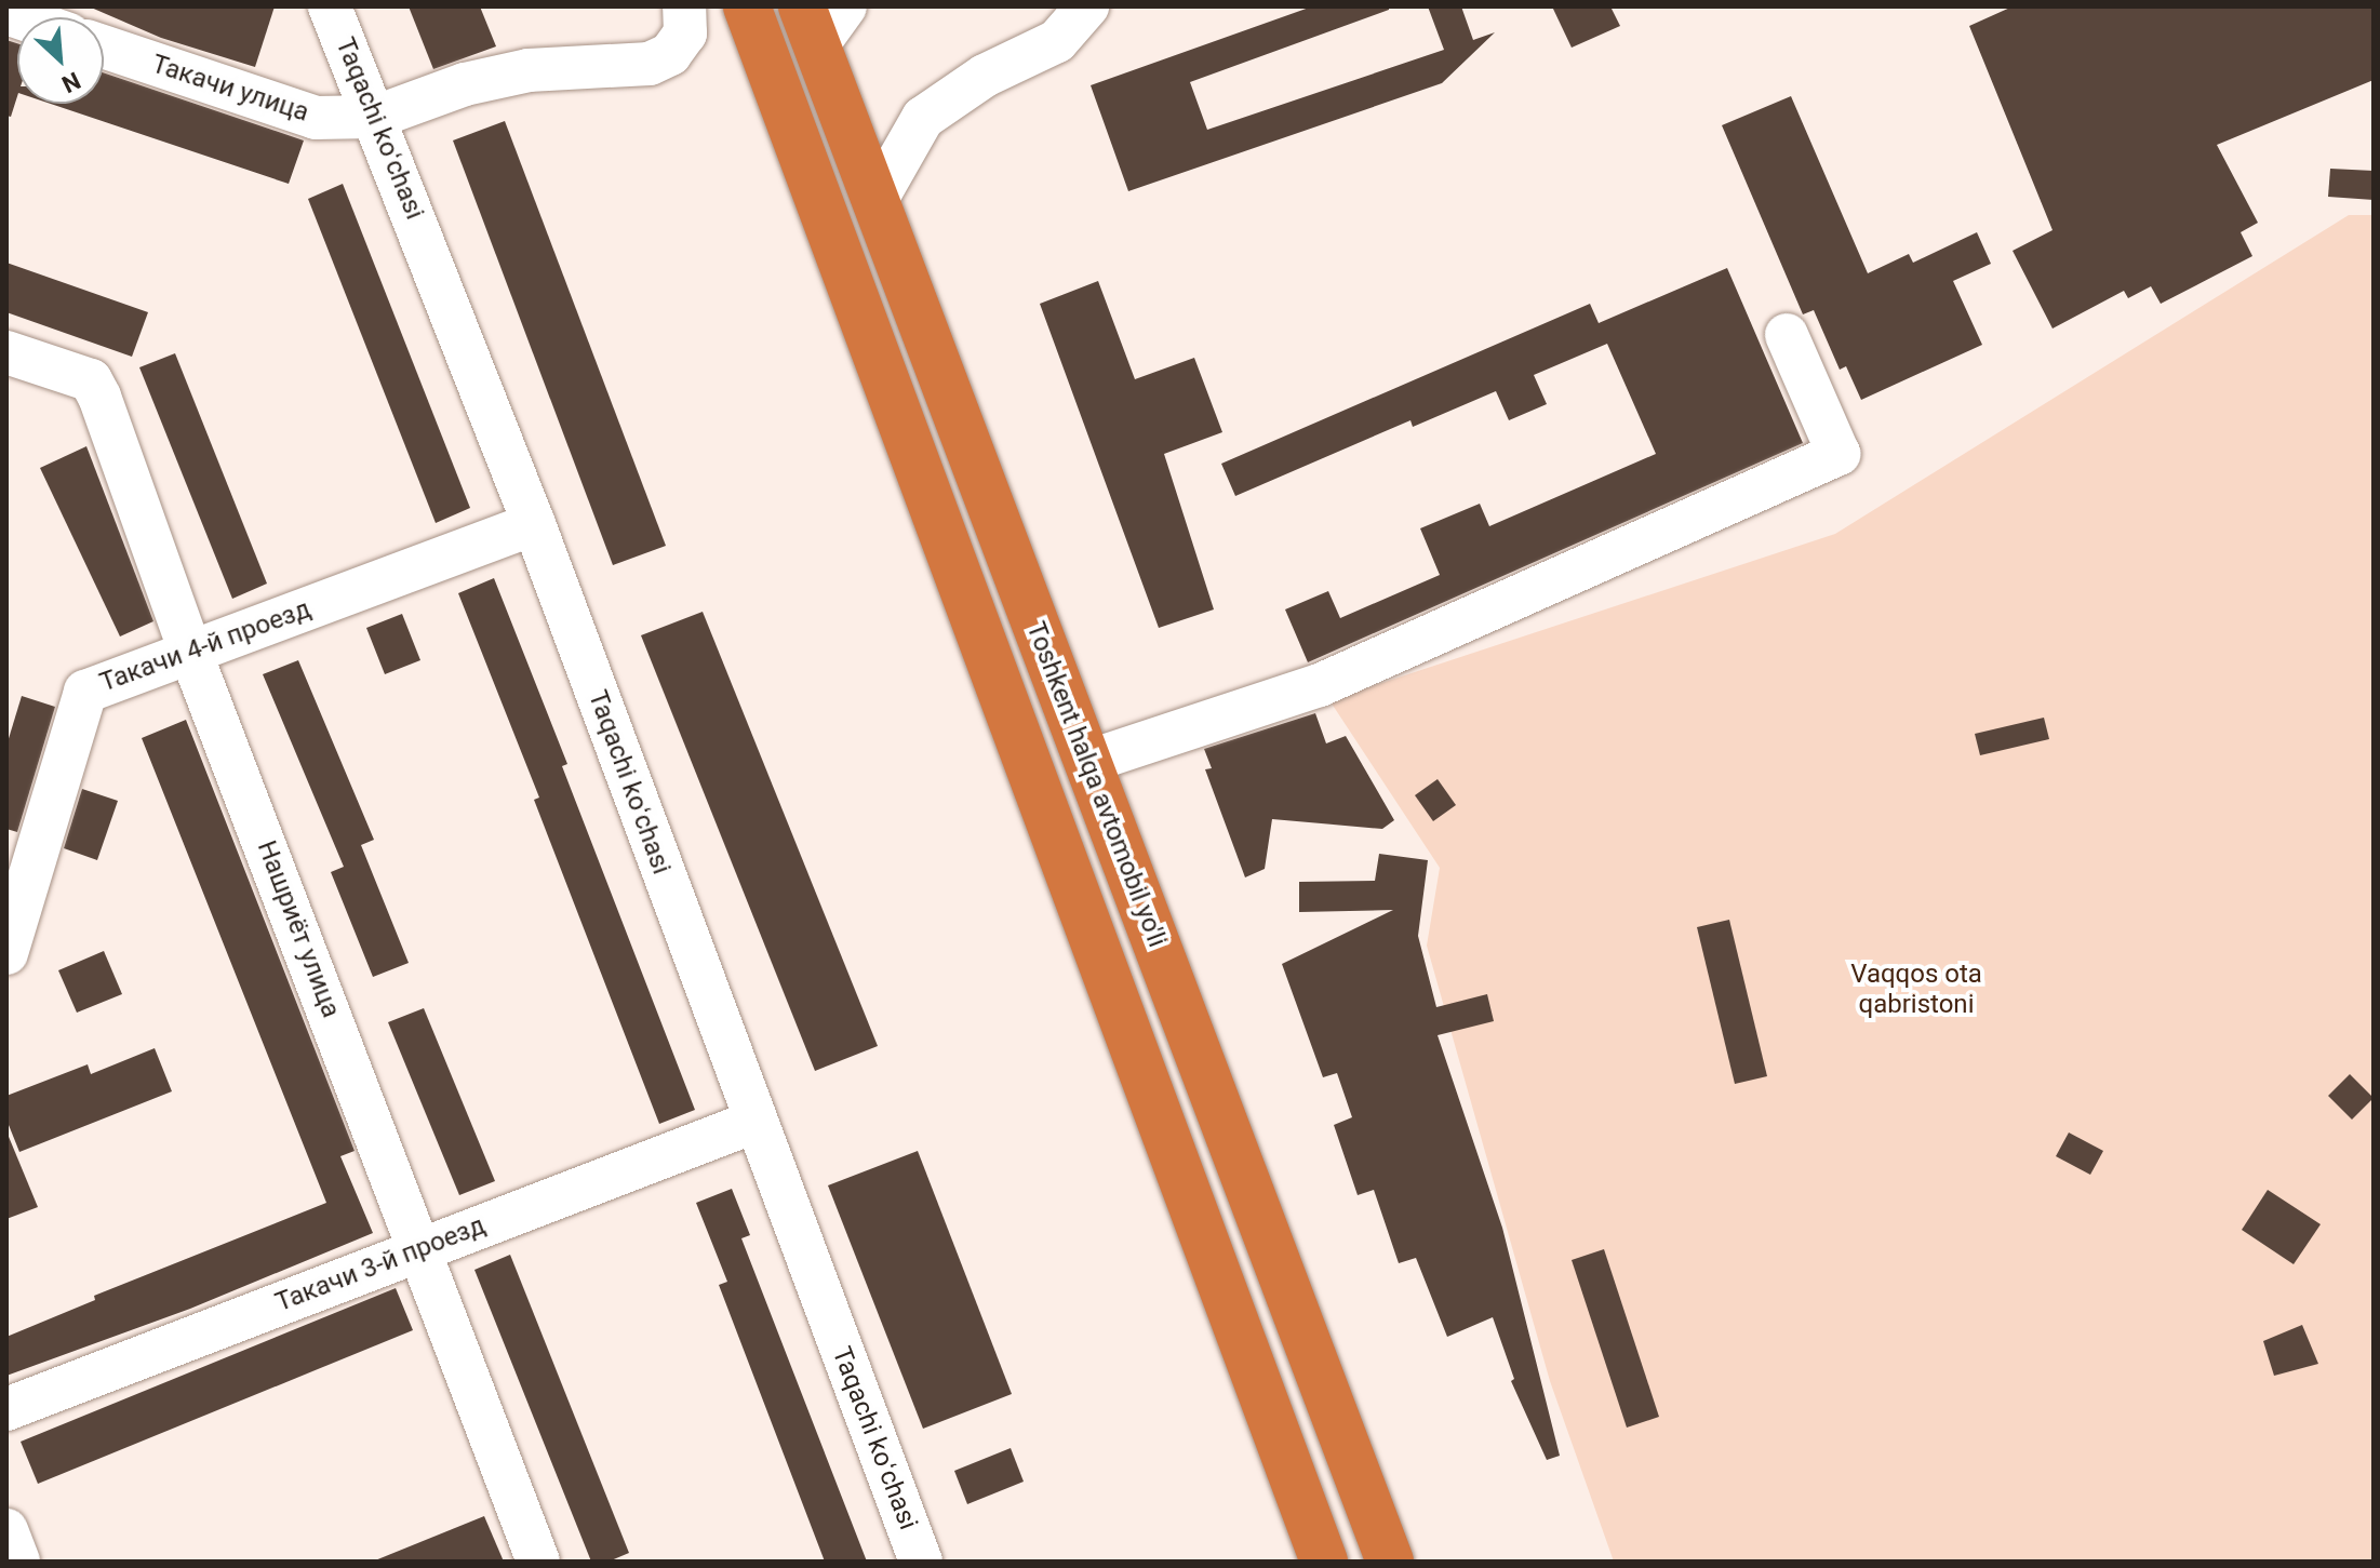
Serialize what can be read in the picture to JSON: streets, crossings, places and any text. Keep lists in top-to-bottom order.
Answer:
{
  "streets": {
    "highway": ["Toshkent halqa avtomobil yo'li"],
    "street": [
      "Такачи улица",
      "Taqachi koʻchasi",
      "Такачи 4-й проезд",
      "Нашриёт улица",
      "Такачи 3-й проезд"
    ]
  },
  "crossings": [
    ["Такачи улица", "Taqachi koʻchasi"],
    ["Taqachi koʻchasi", "Такачи 4-й проезд"],
    ["Taqachi koʻchasi", "Такачи 3-й проезд"],
    ["Такачи 4-й проезд", "Нашриёт улица"],
    ["Нашриёт улица", "Такачи 3-й проезд"]
  ],
  "parks": ["Vaqqos ota qabristoni"],
  "north": "bottom right"
}
